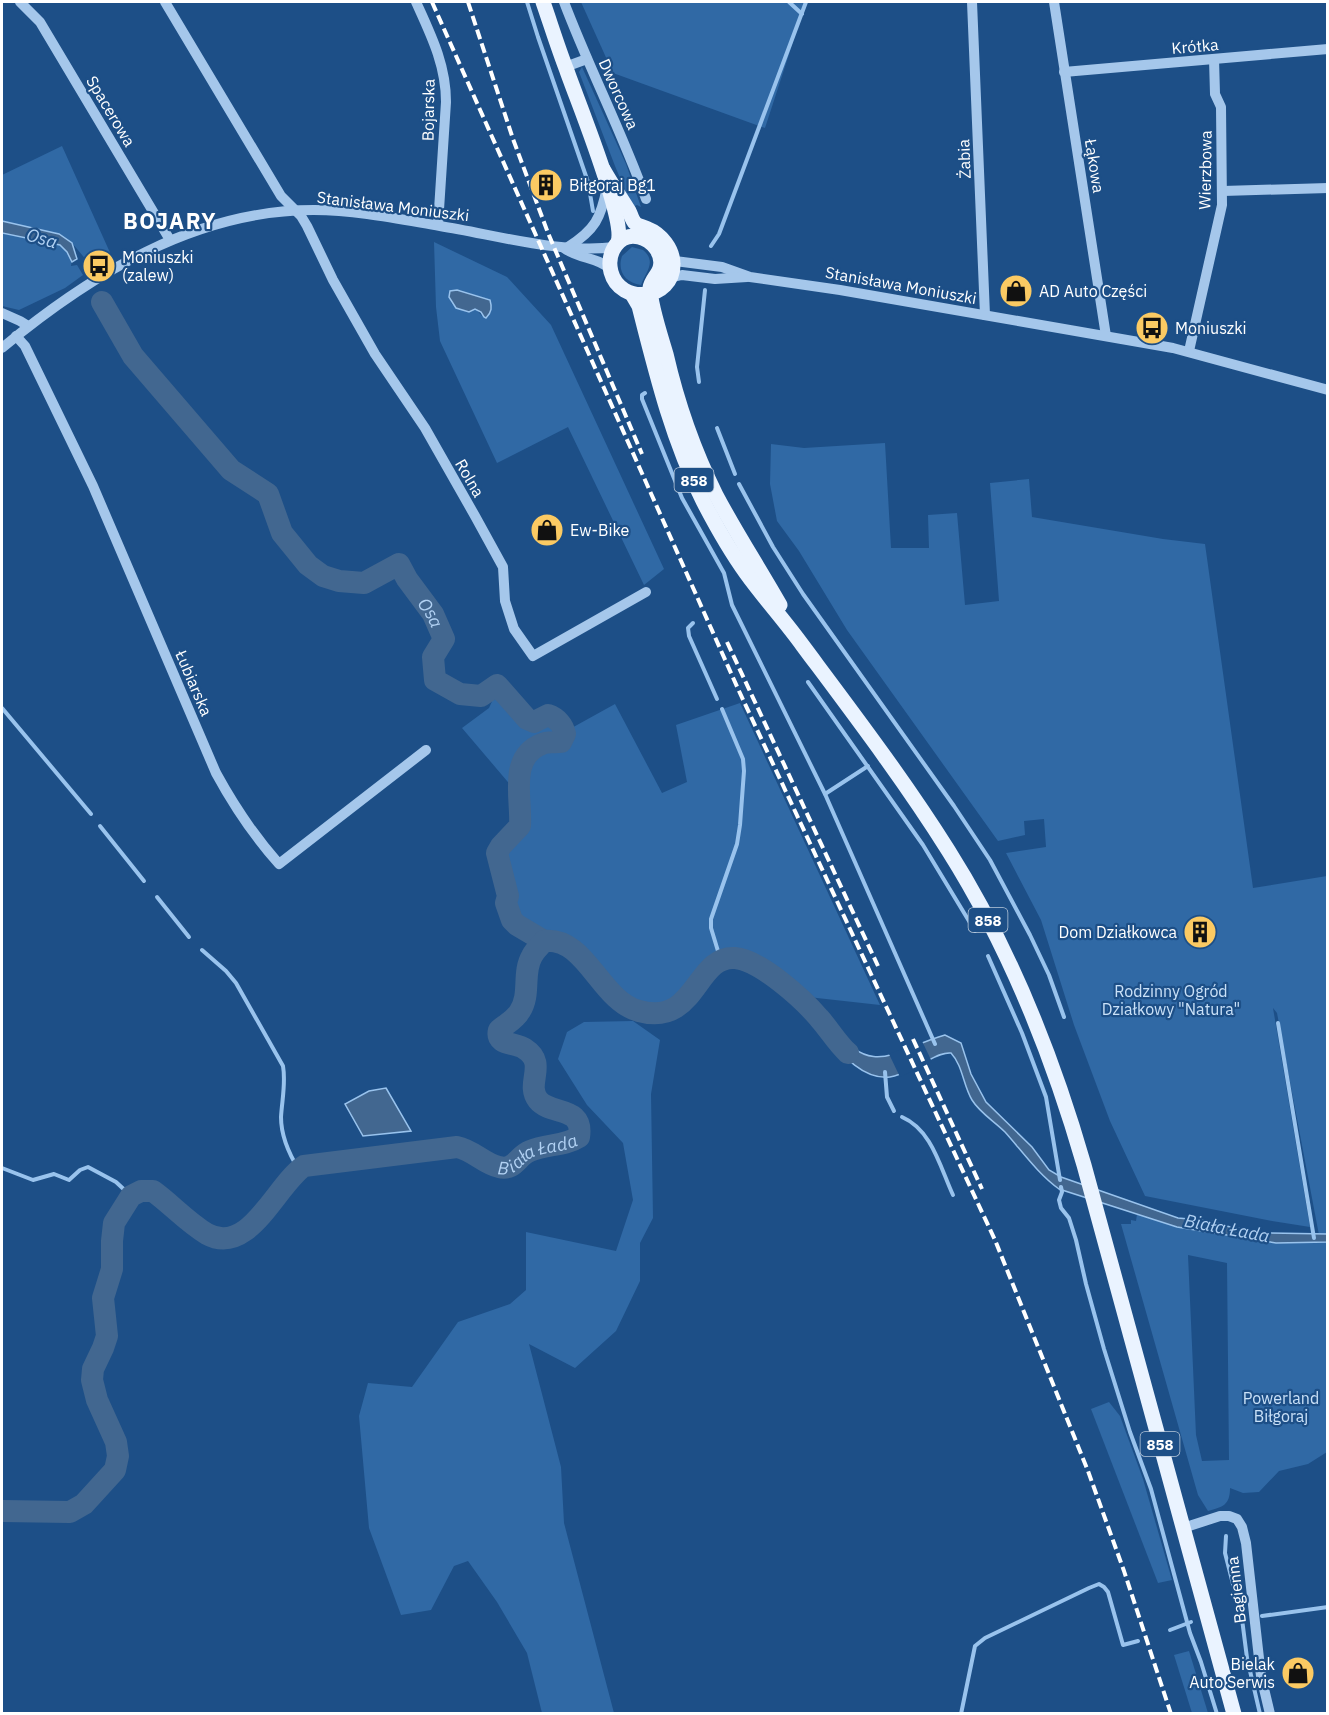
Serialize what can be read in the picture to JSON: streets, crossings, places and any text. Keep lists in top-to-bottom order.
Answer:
{
  "streets": {
    "main road": ["858"],
    "street": [
      "Krótka",
      "Dworcowa",
      "Bojarska",
      "Spacerowa",
      "Żabia",
      "Łąkowa",
      "Wierzbowa",
      "Stanisława Moniuszki",
      "Rolna",
      "Łubiarska",
      "Bagienna"
    ]
  },
  "crossings": [
    ["Krótka", "Łąkowa"],
    ["Krótka", "Wierzbowa"],
    ["Bojarska", "Stanisława Moniuszki"],
    ["Spacerowa", "Stanisława Moniuszki"],
    ["Żabia", "Stanisława Moniuszki"],
    ["Łąkowa", "Stanisława Moniuszki"],
    ["Wierzbowa", "Stanisława Moniuszki"],
    ["Stanisława Moniuszki", "Rolna"],
    ["Stanisława Moniuszki", "858"],
    ["Stanisława Moniuszki", "Łubiarska"],
    ["858", "Bagienna"]
  ],
  "districts": ["BOJARY"],
  "water": ["Osa", "Biała Łada"],
  "parks": ["Rodzinny Ogród Działkowy \"Natura\"", "Powerland Biłgoraj"],
  "places": {
    "building": ["Biłgoraj Bg1", "Dom Działkowca"],
    "bus stop": ["Moniuszki (zalew)", "Moniuszki"],
    "shop": ["AD Auto Części", "Ew-Bike", "Bielak Auto Serwis"]
  }
}
